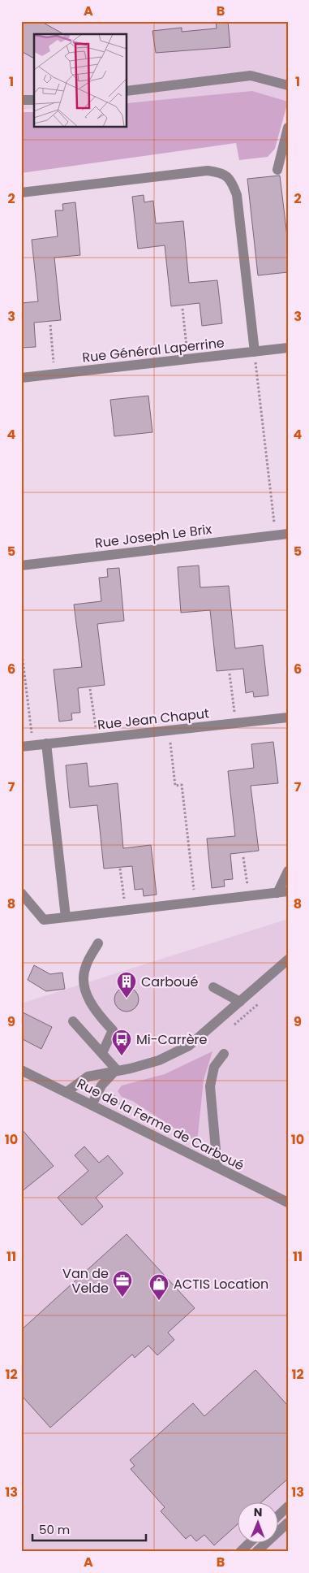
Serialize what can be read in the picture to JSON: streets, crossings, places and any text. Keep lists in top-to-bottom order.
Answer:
{
  "streets": {
    "street": [
      "Rue Général Laperrine",
      "Rue Joseph Le Brix",
      "Rue Jean Chaput",
      "Rue de la Ferme de Carboué"
    ]
  },
  "places": {
    "building": ["Carboué"],
    "bus stop": ["Mi-Carrère"],
    "office": ["Van de Velde"],
    "shop": ["ACTIS Location"]
  },
  "scale_bar": "50 m",
  "north": "top",
  "grid": {
    "columns": ["A", "B"],
    "rows": [
      "1",
      "2",
      "3",
      "4",
      "5",
      "6",
      "7",
      "8",
      "9",
      "10",
      "11",
      "12",
      "13"
    ]
  }
}
